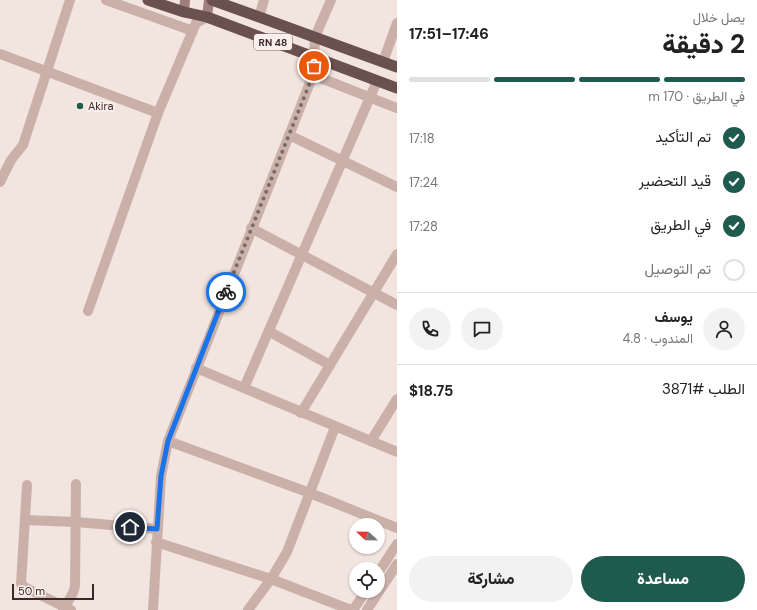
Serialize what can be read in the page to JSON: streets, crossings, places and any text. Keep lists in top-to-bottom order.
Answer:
{
  "streets": {
    "highway": ["RN 48"]
  },
  "places": ["Akira"],
  "scale_bar": "50 m",
  "north": "left",
  "page": {
    "heading": ["2 دقيقة", "يصل خلال", "17:46–17:51"],
    "panel": [
      "يوسف",
      "المندوب · 4.8",
      "الطلب #3871",
      "$18.75"
    ],
    "bar": "في الطريق · 170 m",
    "list": [
      ["تم التأكيد", "17:18"],
      ["قيد التحضير", "17:24"],
      ["في الطريق", "17:28"],
      "تم التوصيل"
    ],
    "buttons": ["مساعدة", "مشاركة"],
    "scale": "50 m"
  }
}
